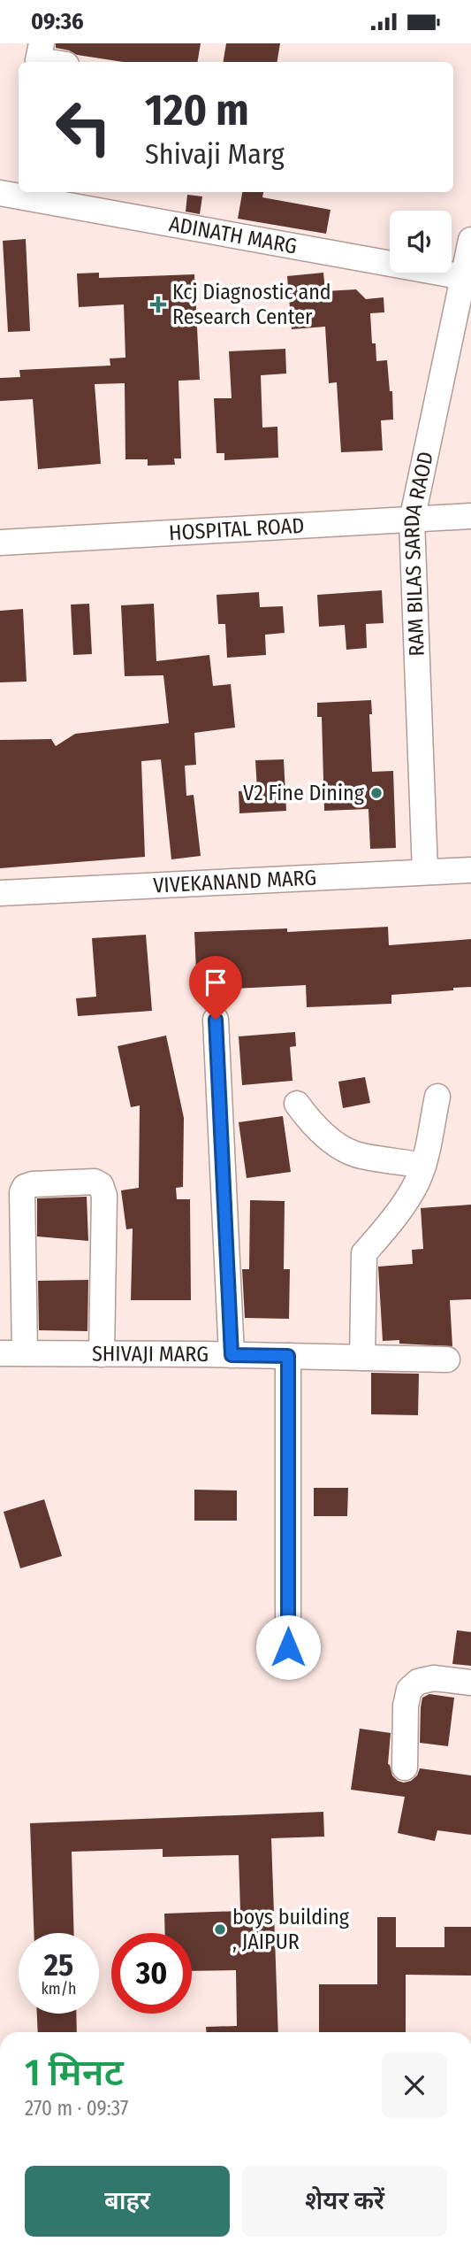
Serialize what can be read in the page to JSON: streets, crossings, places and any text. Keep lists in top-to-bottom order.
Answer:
{
  "streets": {
    "street": [
      "ADINATH MARG",
      "HOSPITAL ROAD",
      "RAM BILAS SARDA RAOD",
      "VIVEKANAND MARG",
      "SHIVAJI MARG"
    ]
  },
  "crossings": [
    ["ADINATH MARG", "RAM BILAS SARDA RAOD"],
    ["HOSPITAL ROAD", "RAM BILAS SARDA RAOD"],
    ["RAM BILAS SARDA RAOD", "VIVEKANAND MARG"]
  ],
  "places": {
    "health": ["Kcj Diagnostic and Research Center"],
    "other": ["V2 Fine Dining", "boys building , JAIPUR"]
  },
  "page": {
    "status": "09:36",
    "turn": ["120 m", "Shivaji Marg"],
    "speed": "25 km/h",
    "limit": "30",
    "heading": ["1 मिनट", "270 m · 09:37"],
    "buttons": ["बाहर", "शेयर करें"]
  }
}
